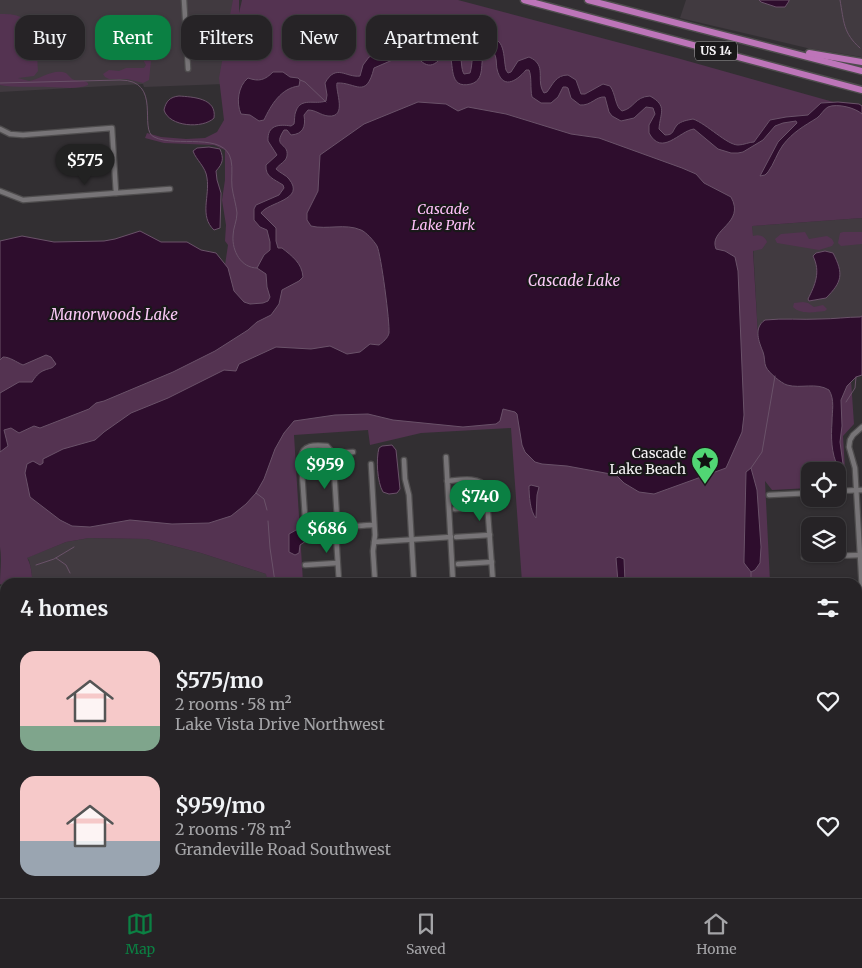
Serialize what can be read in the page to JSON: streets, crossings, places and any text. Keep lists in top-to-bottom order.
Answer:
{
  "streets": {
    "highway": ["US 14"]
  },
  "water": ["Cascade Lake", "Manorwoods Lake"],
  "parks": ["Cascade Lake Park"],
  "places": {
    "place": ["Cascade Lake Beach"]
  },
  "page": {
    "chip": [
      "Buy",
      "Rent",
      "Filters",
      "New",
      "Apartment"
    ],
    "price": [
      "$575",
      "$959",
      "$740",
      "$686"
    ],
    "heading": "4 homes",
    "list": [
      {
        "name": "$575/mo",
        "note": "2 rooms · 58 m² · Lake Vista Drive Northwest"
      },
      {
        "name": "$959/mo",
        "note": "2 rooms · 78 m² · Grandeville Road Southwest"
      }
    ],
    "tabs": ["Map", "Saved", "Home"]
  }
}
